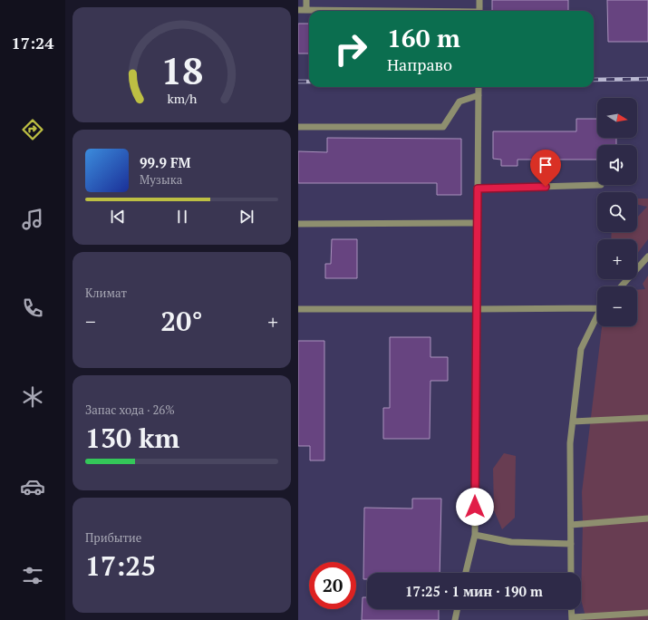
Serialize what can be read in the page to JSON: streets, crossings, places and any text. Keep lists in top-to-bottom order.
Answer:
{
  "north": "right",
  "page": {
    "tabs": "17:24",
    "turn": ["160 m", "Направо"],
    "map_buttons": ["+", "−"],
    "song": ["99.9 FM", "Музыка"],
    "tile": [
      "Климат",
      ["Запас хода · 26%", "130 km"],
      ["Прибытие", "17:25"]
    ],
    "heat": ["−", "20°", "+"],
    "limit": "20",
    "trip": "17:25 · 1 мин · 190 m",
    "gauge": ["18", "km/h"]
  }
}
